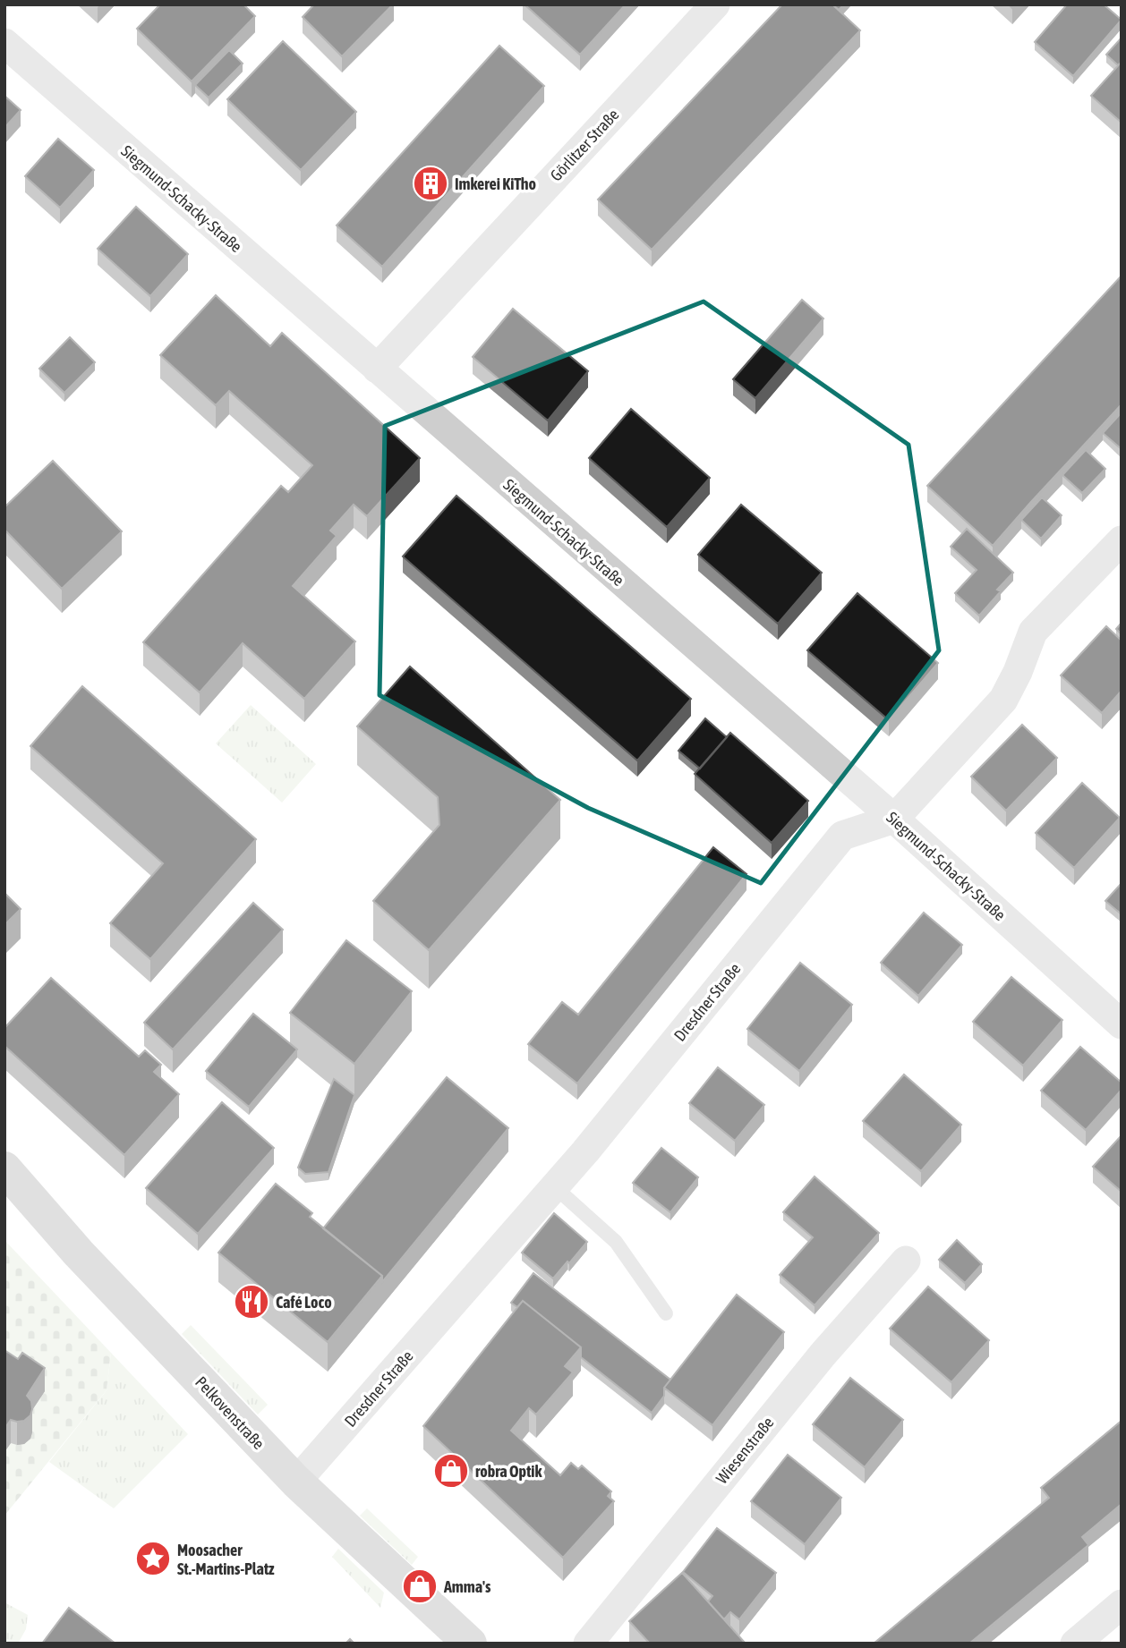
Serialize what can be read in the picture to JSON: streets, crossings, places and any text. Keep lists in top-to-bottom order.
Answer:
{
  "streets": {
    "street": [
      "Görlitzer Straße",
      "Siegmund-Schacky-Straße",
      "Dresdner Straße",
      "Pelkovenstraße",
      "Wiesenstraße"
    ]
  },
  "crossings": [
    ["Görlitzer Straße", "Siegmund-Schacky-Straße"],
    ["Siegmund-Schacky-Straße", "Dresdner Straße"],
    ["Dresdner Straße", "Pelkovenstraße"]
  ],
  "places": {
    "building": ["Imkerei KiTho"],
    "restaurant": ["Café Loco"],
    "shop": ["robra Optik", "Amma's"],
    "place": ["Moosacher St.-Martins-Platz"]
  }
}
